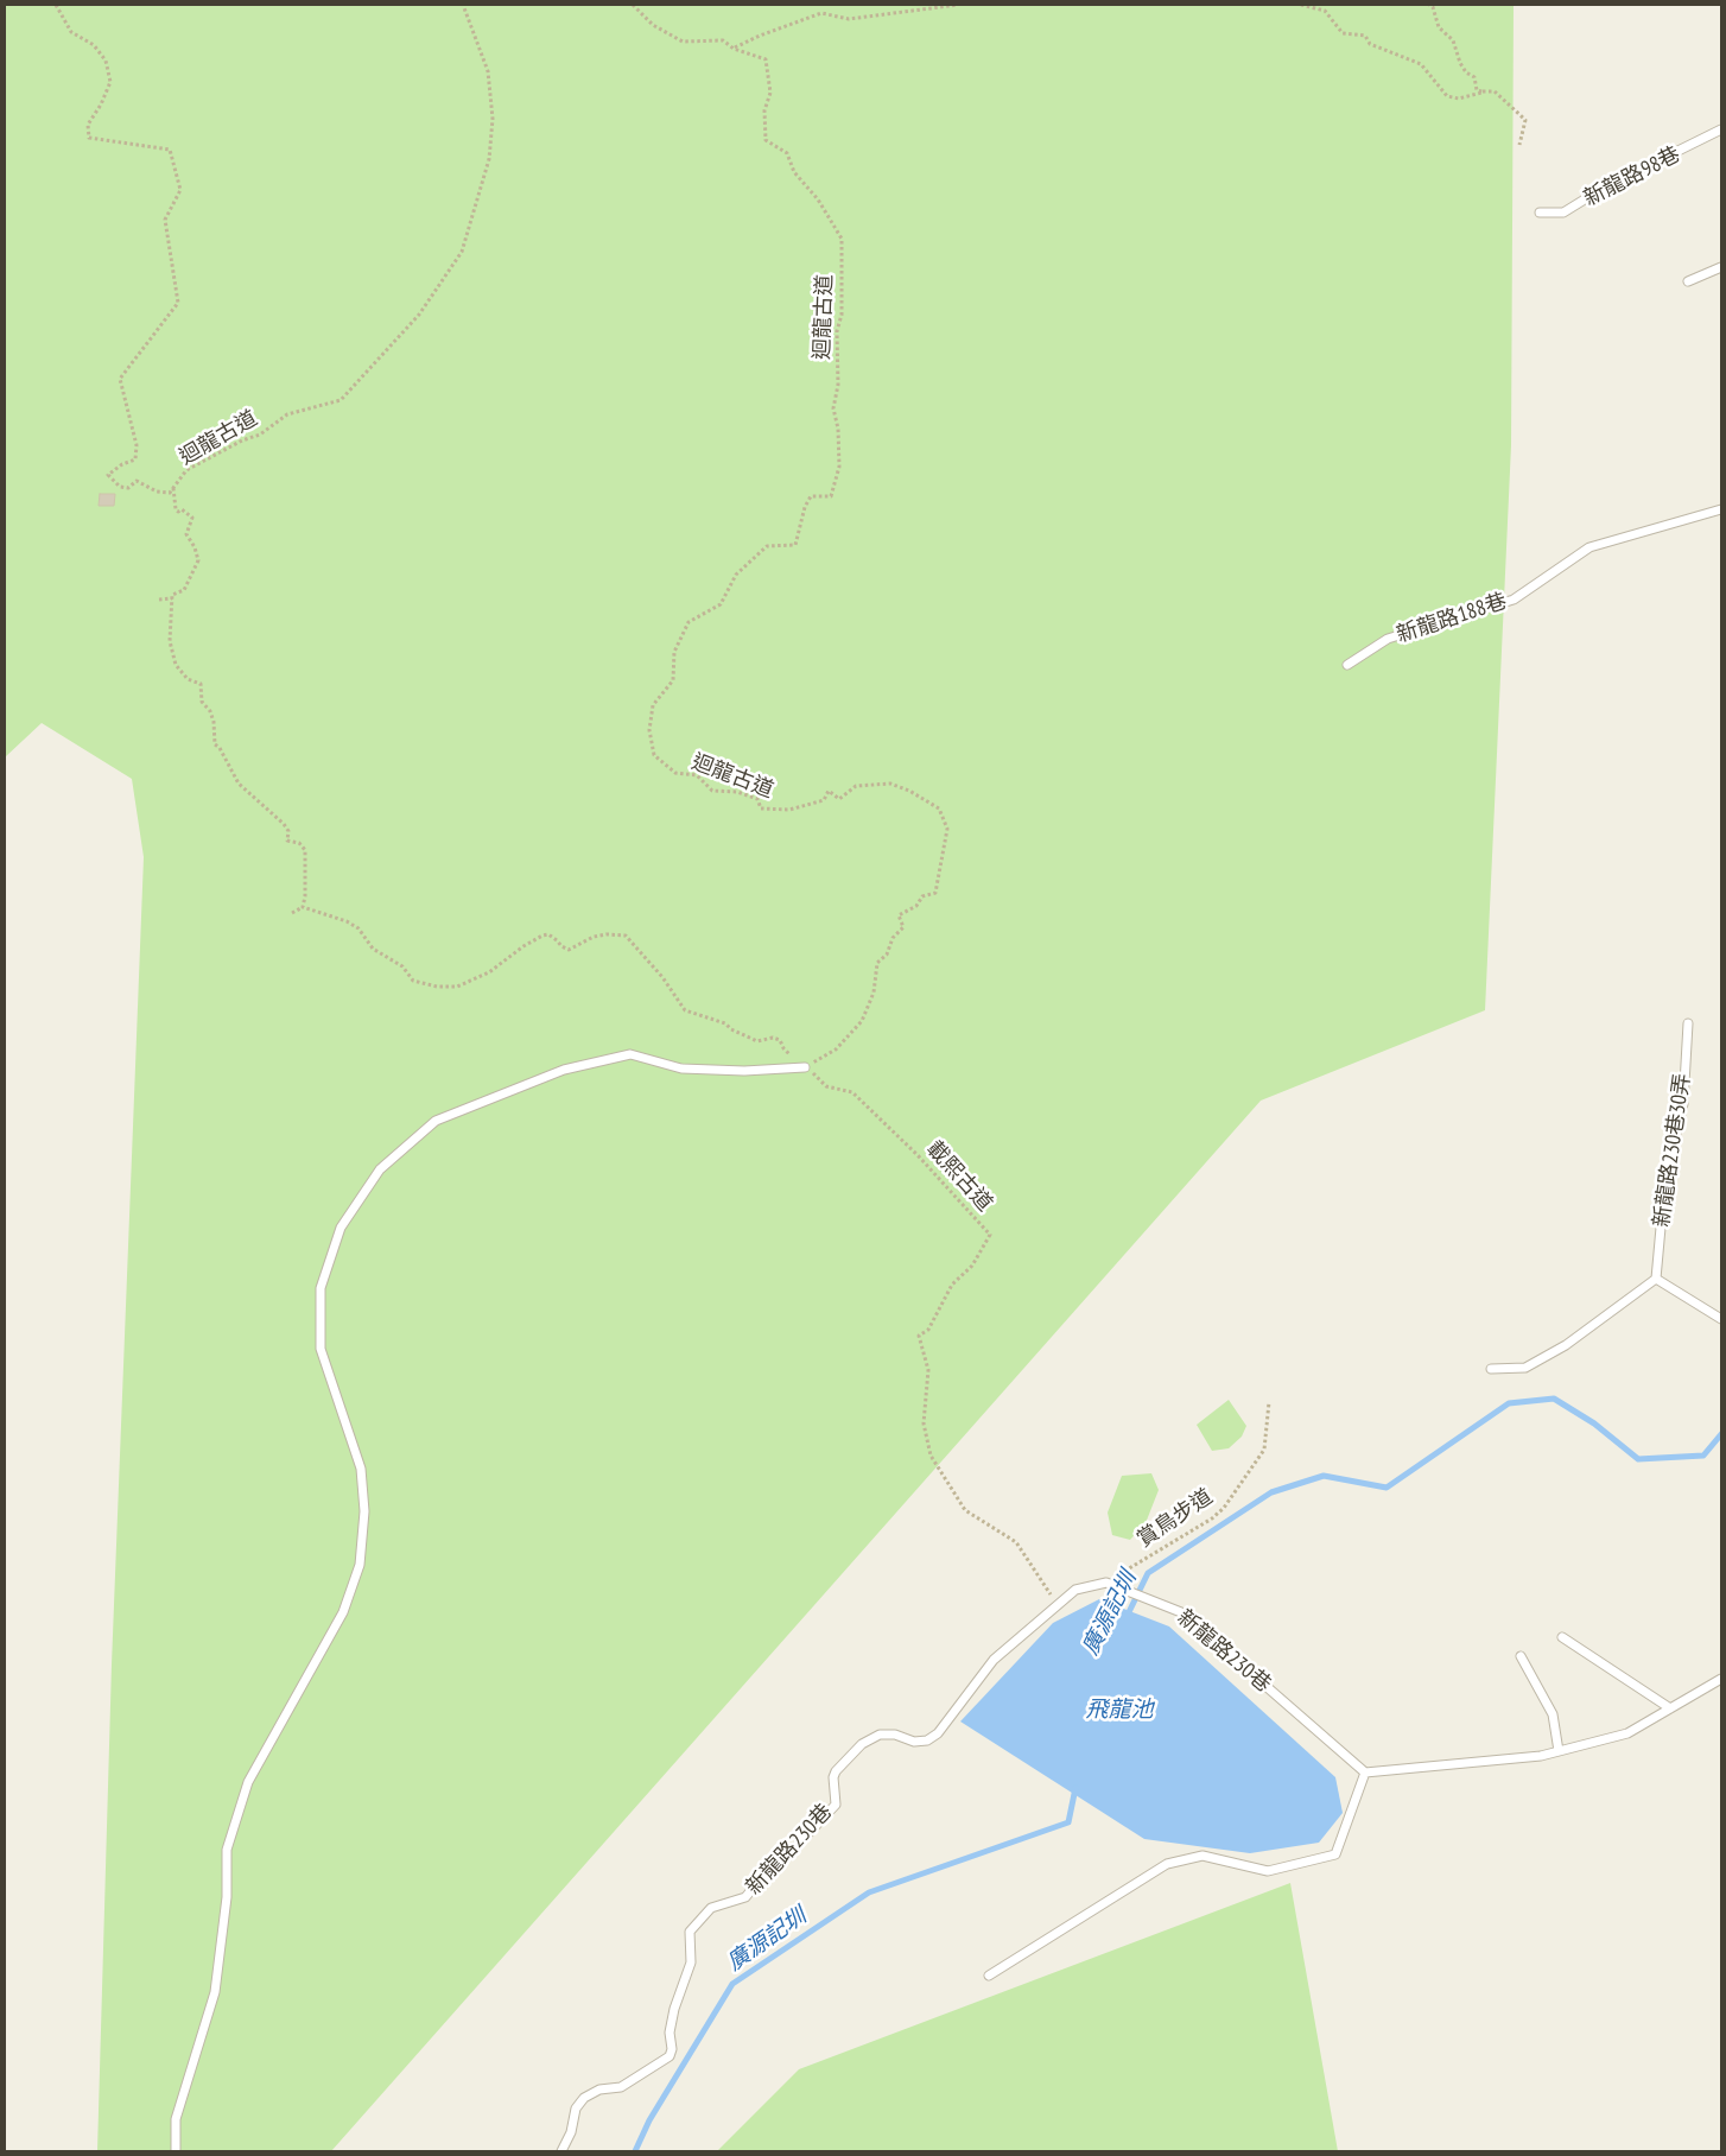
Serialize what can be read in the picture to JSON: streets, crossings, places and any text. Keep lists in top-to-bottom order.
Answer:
{
  "streets": {
    "lane": [
      "新龍路98巷",
      "新龍路188巷",
      "新龍路230巷30弄",
      "新龍路230巷"
    ],
    "path": ["迴龍古道", "載熙古道", "賞鳥步道"]
  },
  "crossings": [
    ["迴龍古道", "載熙古道"],
    ["載熙古道", "新龍路230巷"],
    ["賞鳥步道", "新龍路230巷"]
  ],
  "water": ["廣源記圳", "飛龍池"]
}
